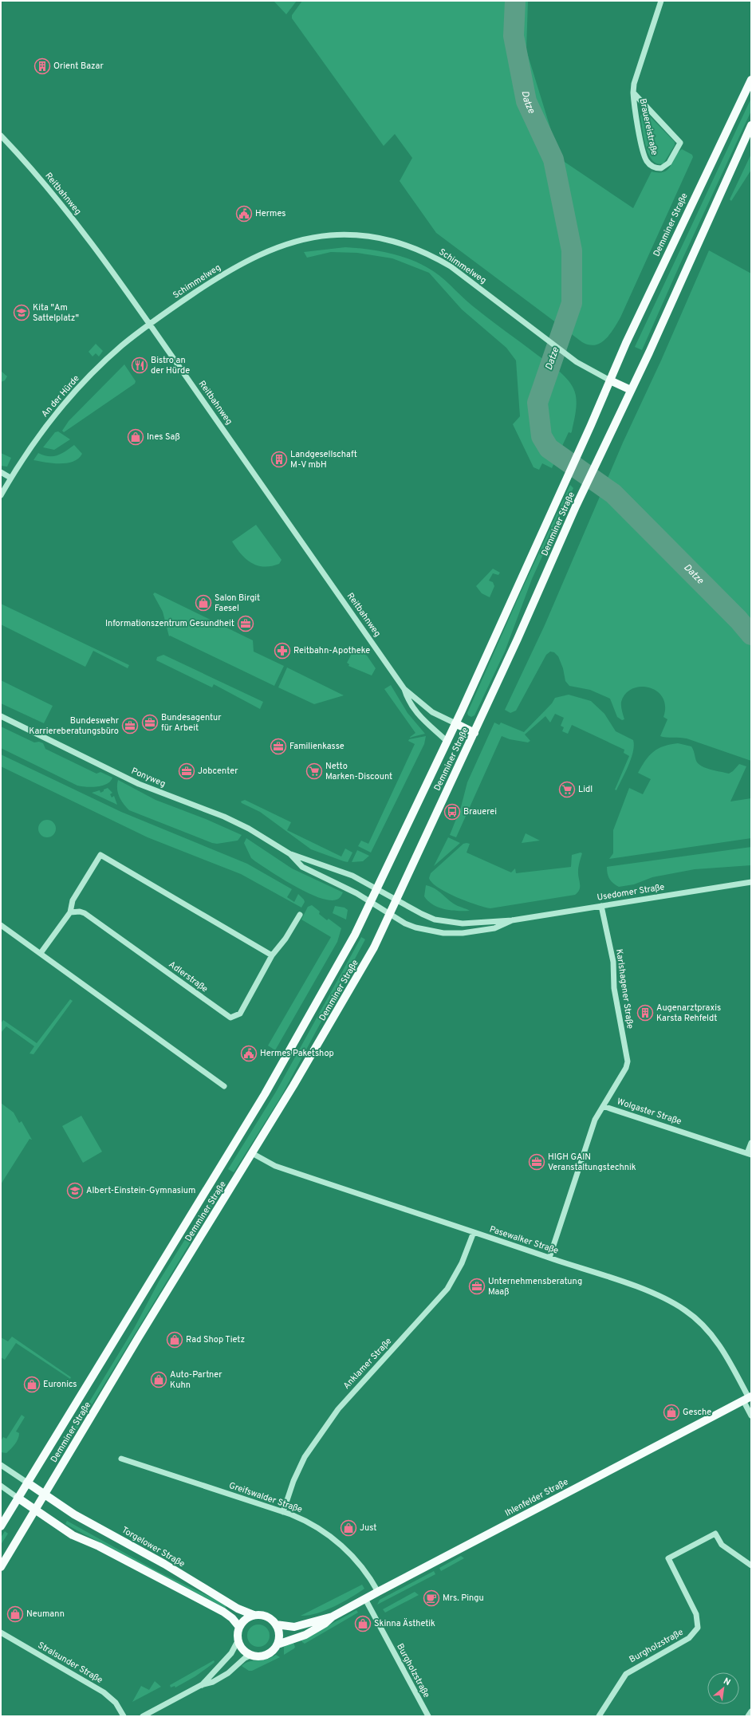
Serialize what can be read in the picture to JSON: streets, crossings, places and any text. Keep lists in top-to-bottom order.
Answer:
{
  "streets": {
    "main road": ["Demminer Straße", "Ihlenfelder Straße", "Torgelower Straße"],
    "street": [
      "Brauereistraße",
      "Reitbahnweg",
      "Schimmelweg",
      "An der Hürde",
      "Ponyweg",
      "Usedomer Straße",
      "Adlerstraße",
      "Karlshagener Straße",
      "Wolgaster Straße",
      "Pasewalker Straße",
      "Anklamer Straße",
      "Greifswalder Straße",
      "Burgholzstraße",
      "Stralsunder Straße"
    ]
  },
  "crossings": [
    ["Reitbahnweg", "Demminer Straße"],
    ["Reitbahnweg", "Schimmelweg"],
    ["Reitbahnweg", "An der Hürde"],
    ["Demminer Straße", "Schimmelweg"],
    ["Demminer Straße", "Ponyweg"],
    ["Demminer Straße", "Usedomer Straße"],
    ["Demminer Straße", "Pasewalker Straße"],
    ["Demminer Straße", "Torgelower Straße"],
    ["Schimmelweg", "An der Hürde"],
    ["Ponyweg", "Usedomer Straße"],
    ["Usedomer Straße", "Karlshagener Straße"],
    ["Karlshagener Straße", "Wolgaster Straße"],
    ["Wolgaster Straße", "Pasewalker Straße"],
    ["Pasewalker Straße", "Anklamer Straße"],
    ["Pasewalker Straße", "Ihlenfelder Straße"],
    ["Anklamer Straße", "Greifswalder Straße"],
    ["Greifswalder Straße", "Ihlenfelder Straße"],
    ["Ihlenfelder Straße", "Torgelower Straße"],
    ["Ihlenfelder Straße", "Burgholzstraße"]
  ],
  "water": ["Datze"],
  "places": {
    "building": ["Orient Bazar", "Landgesellschaft M-V mbH", "Augenarztpraxis Karsta Rehfeldt"],
    "public building": ["Hermes", "Hermes Paketshop"],
    "school or university": ["Kita \"Am Sattelplatz\"", "Albert-Einstein-Gymnasium"],
    "restaurant": ["Bistro an der Hürde"],
    "shop": [
      "Ines Saß",
      "Salon Birgit Faesel",
      "Rad Shop Tietz",
      "Auto-Partner Kuhn",
      "Euronics",
      "Gesche",
      "Just",
      "Neumann",
      "Skinna Ästhetik"
    ],
    "office": [
      "Informationszentrum Gesundheit",
      "Bundesagentur für Arbeit",
      "Bundeswehr Karriereberatungsbüro",
      "Familienkasse",
      "Jobcenter",
      "HIGH GAIN Veranstaltungstechnik",
      "Unternehmensberatung Maaß"
    ],
    "pharmacy": ["Reitbahn-Apotheke"],
    "supermarket": ["Netto Marken-Discount", "Lidl"],
    "bus stop": ["Brauerei"],
    "cafe": ["Mrs. Pingu"]
  },
  "north": "top right"
}
